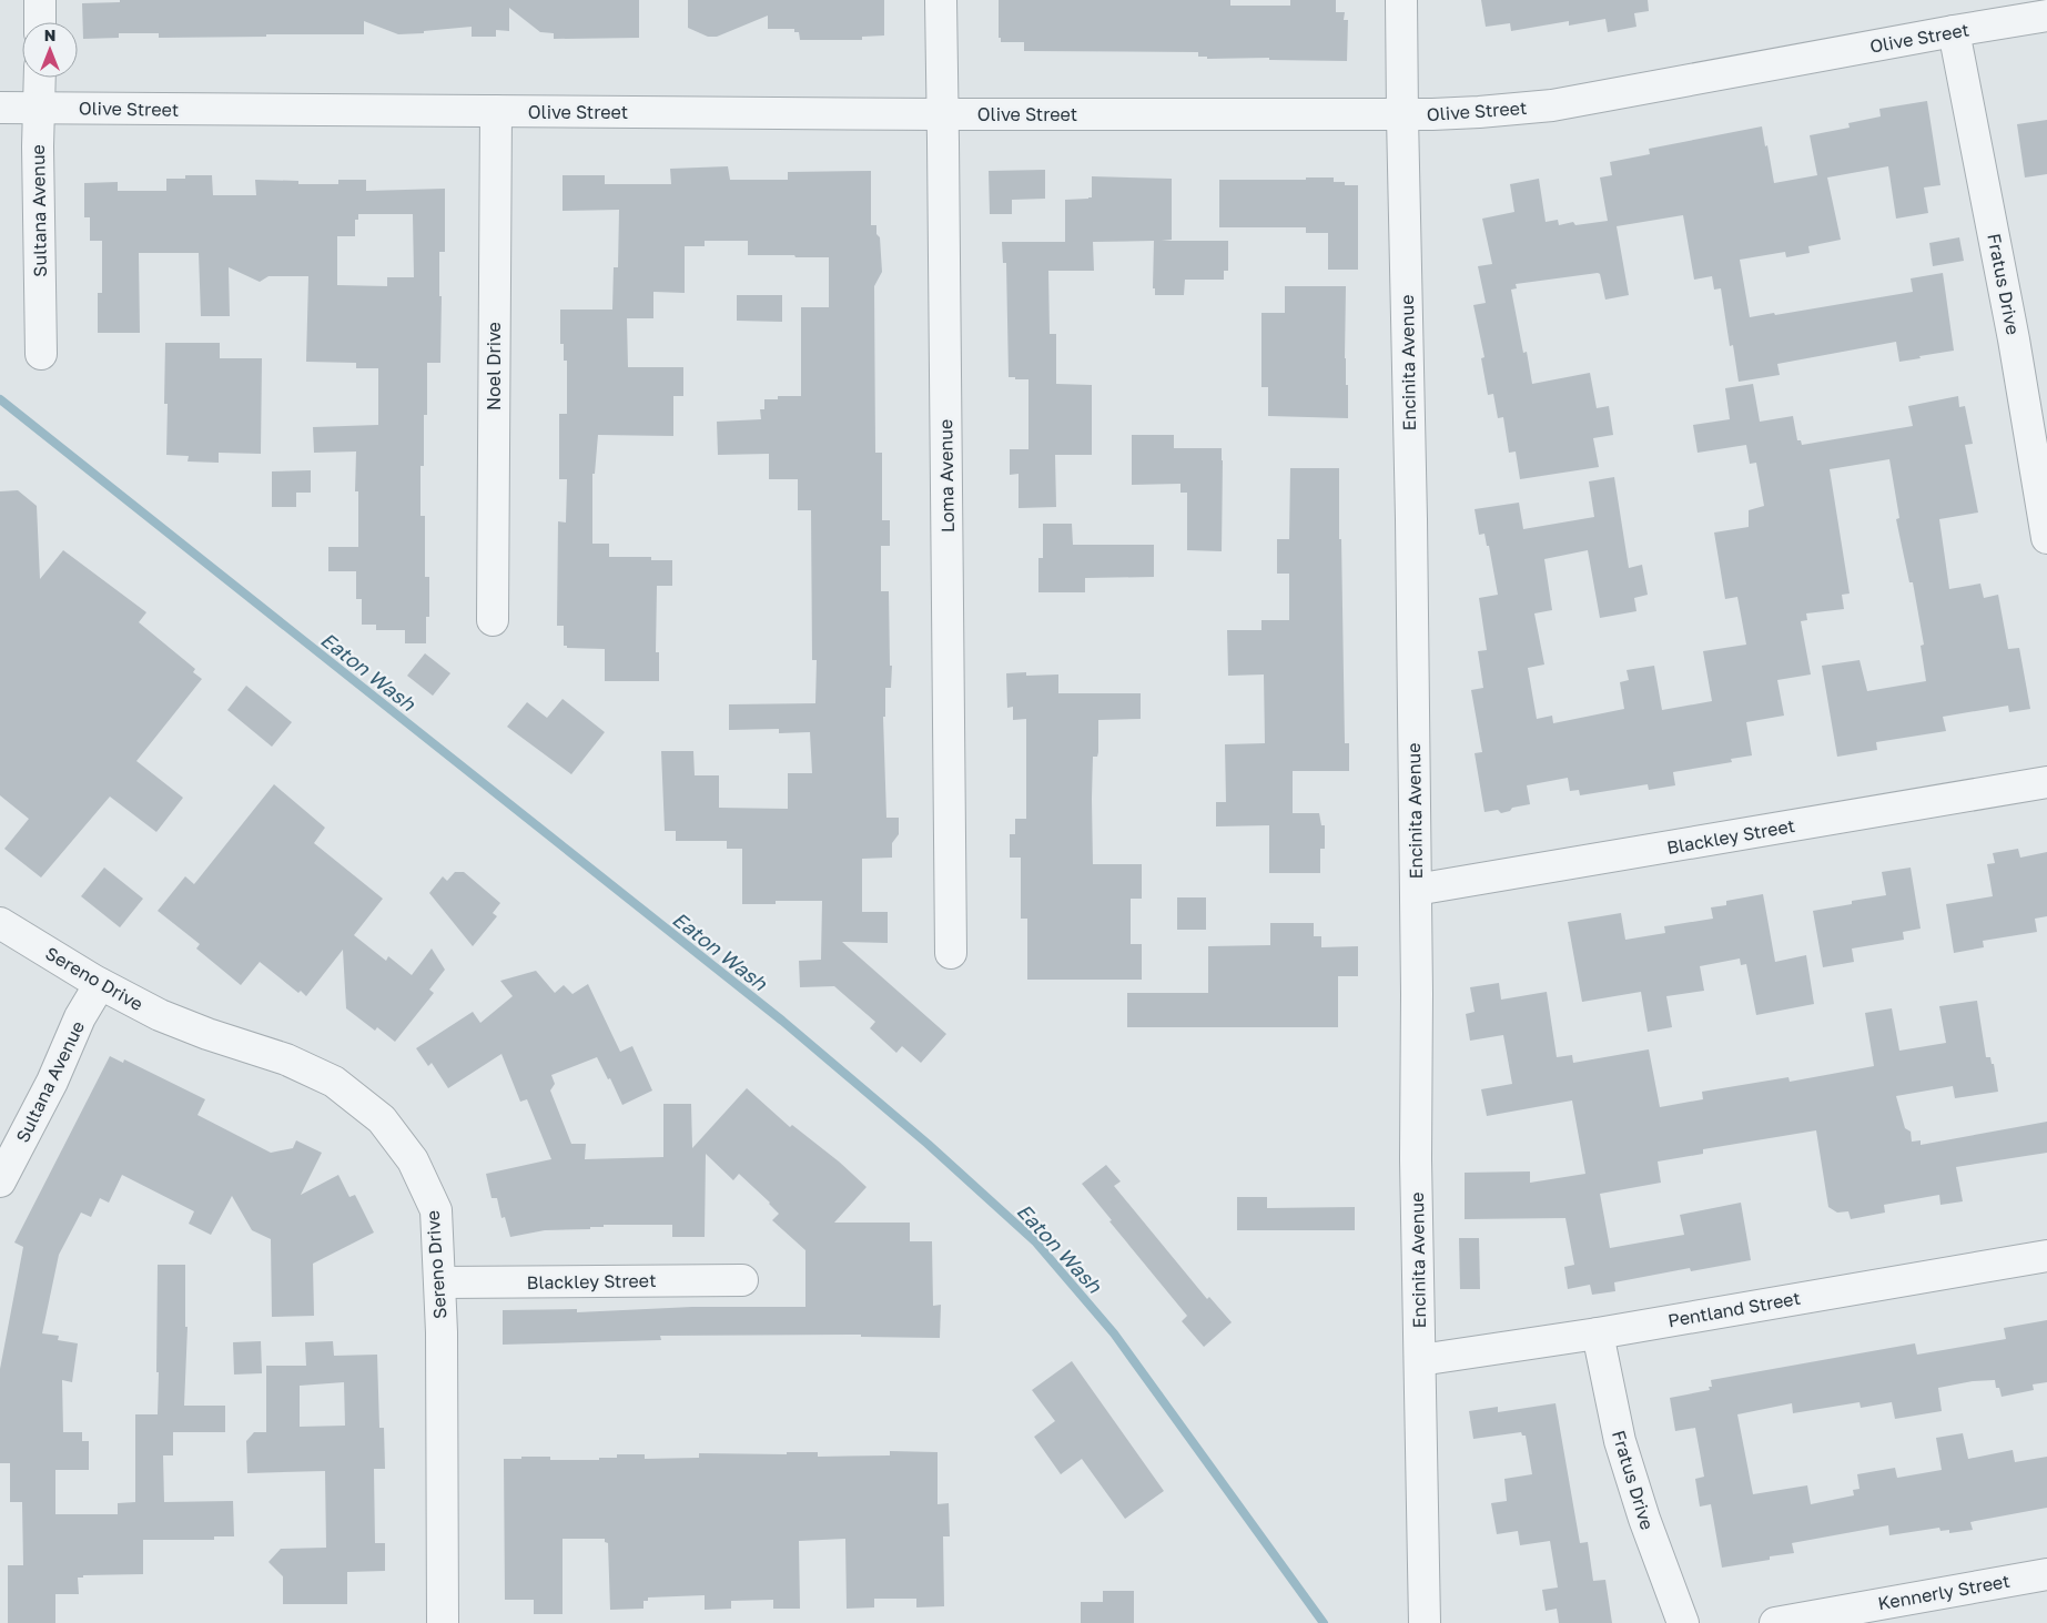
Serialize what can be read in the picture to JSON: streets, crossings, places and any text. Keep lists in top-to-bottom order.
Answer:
{
  "streets": {
    "street": [
      "Olive Street",
      "Sultana Avenue",
      "Fratus Drive",
      "Encinita Avenue",
      "Noel Drive",
      "Loma Avenue",
      "Blackley Street",
      "Sereno Drive",
      "Pentland Street",
      "Kennerly Street"
    ]
  },
  "crossings": [
    ["Olive Street", "Sultana Avenue"],
    ["Olive Street", "Fratus Drive"],
    ["Olive Street", "Encinita Avenue"],
    ["Olive Street", "Noel Drive"],
    ["Olive Street", "Loma Avenue"],
    ["Sultana Avenue", "Sereno Drive"],
    ["Fratus Drive", "Pentland Street"],
    ["Encinita Avenue", "Blackley Street"],
    ["Encinita Avenue", "Pentland Street"],
    ["Blackley Street", "Sereno Drive"]
  ],
  "water": ["Eaton Wash"],
  "north": "top"
}
